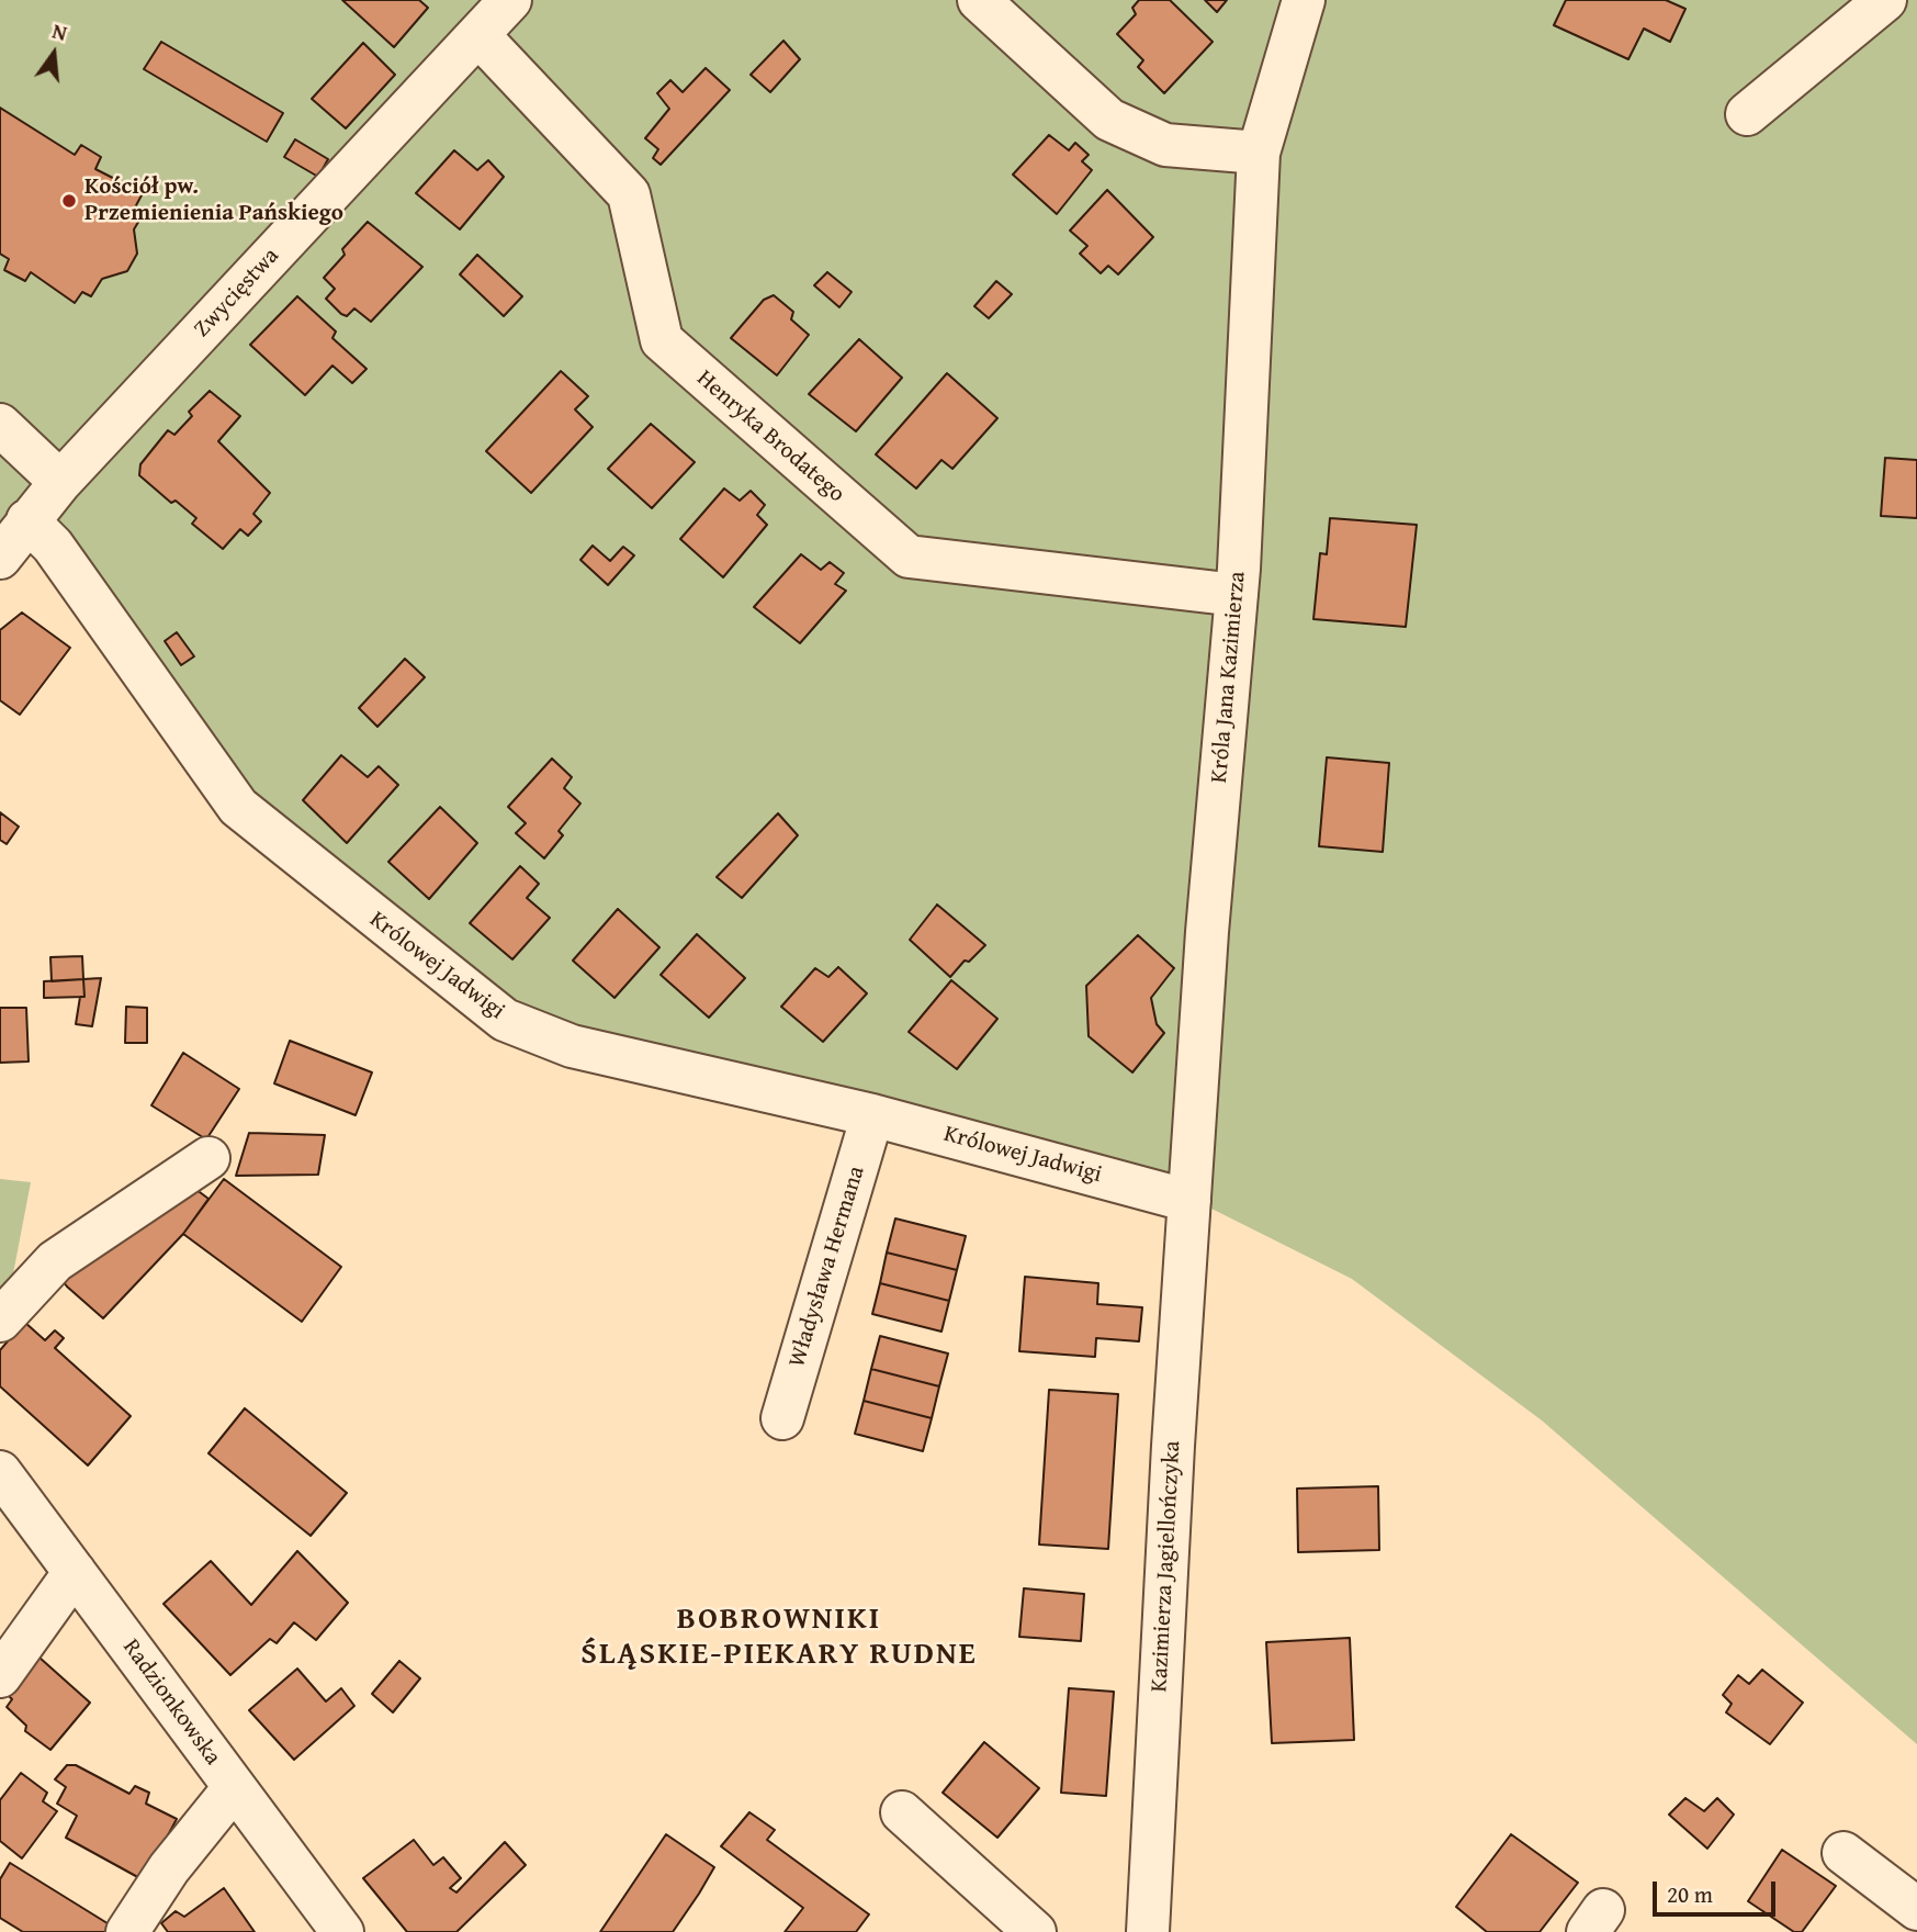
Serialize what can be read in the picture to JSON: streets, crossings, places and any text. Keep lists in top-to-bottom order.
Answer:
{
  "streets": {
    "street": [
      "Zwycięstwa",
      "Henryka Brodatego",
      "Króla Jana Kazimierza",
      "Królowej Jadwigi",
      "Władysława Hermana",
      "Kazimierza Jagiellończyka",
      "Radzionkowska"
    ]
  },
  "crossings": [
    ["Zwycięstwa", "Henryka Brodatego"],
    ["Zwycięstwa", "Królowej Jadwigi"],
    ["Henryka Brodatego", "Króla Jana Kazimierza"],
    ["Króla Jana Kazimierza", "Królowej Jadwigi"],
    ["Króla Jana Kazimierza", "Kazimierza Jagiellończyka"],
    ["Królowej Jadwigi", "Władysława Hermana"],
    ["Królowej Jadwigi", "Kazimierza Jagiellończyka"]
  ],
  "districts": ["BOBROWNIKI ŚLĄSKIE-PIEKARY RUDNE"],
  "places": ["Kościół pw. Przemienienia Pańskiego"],
  "scale_bar": "20 m",
  "north": "top"
}
